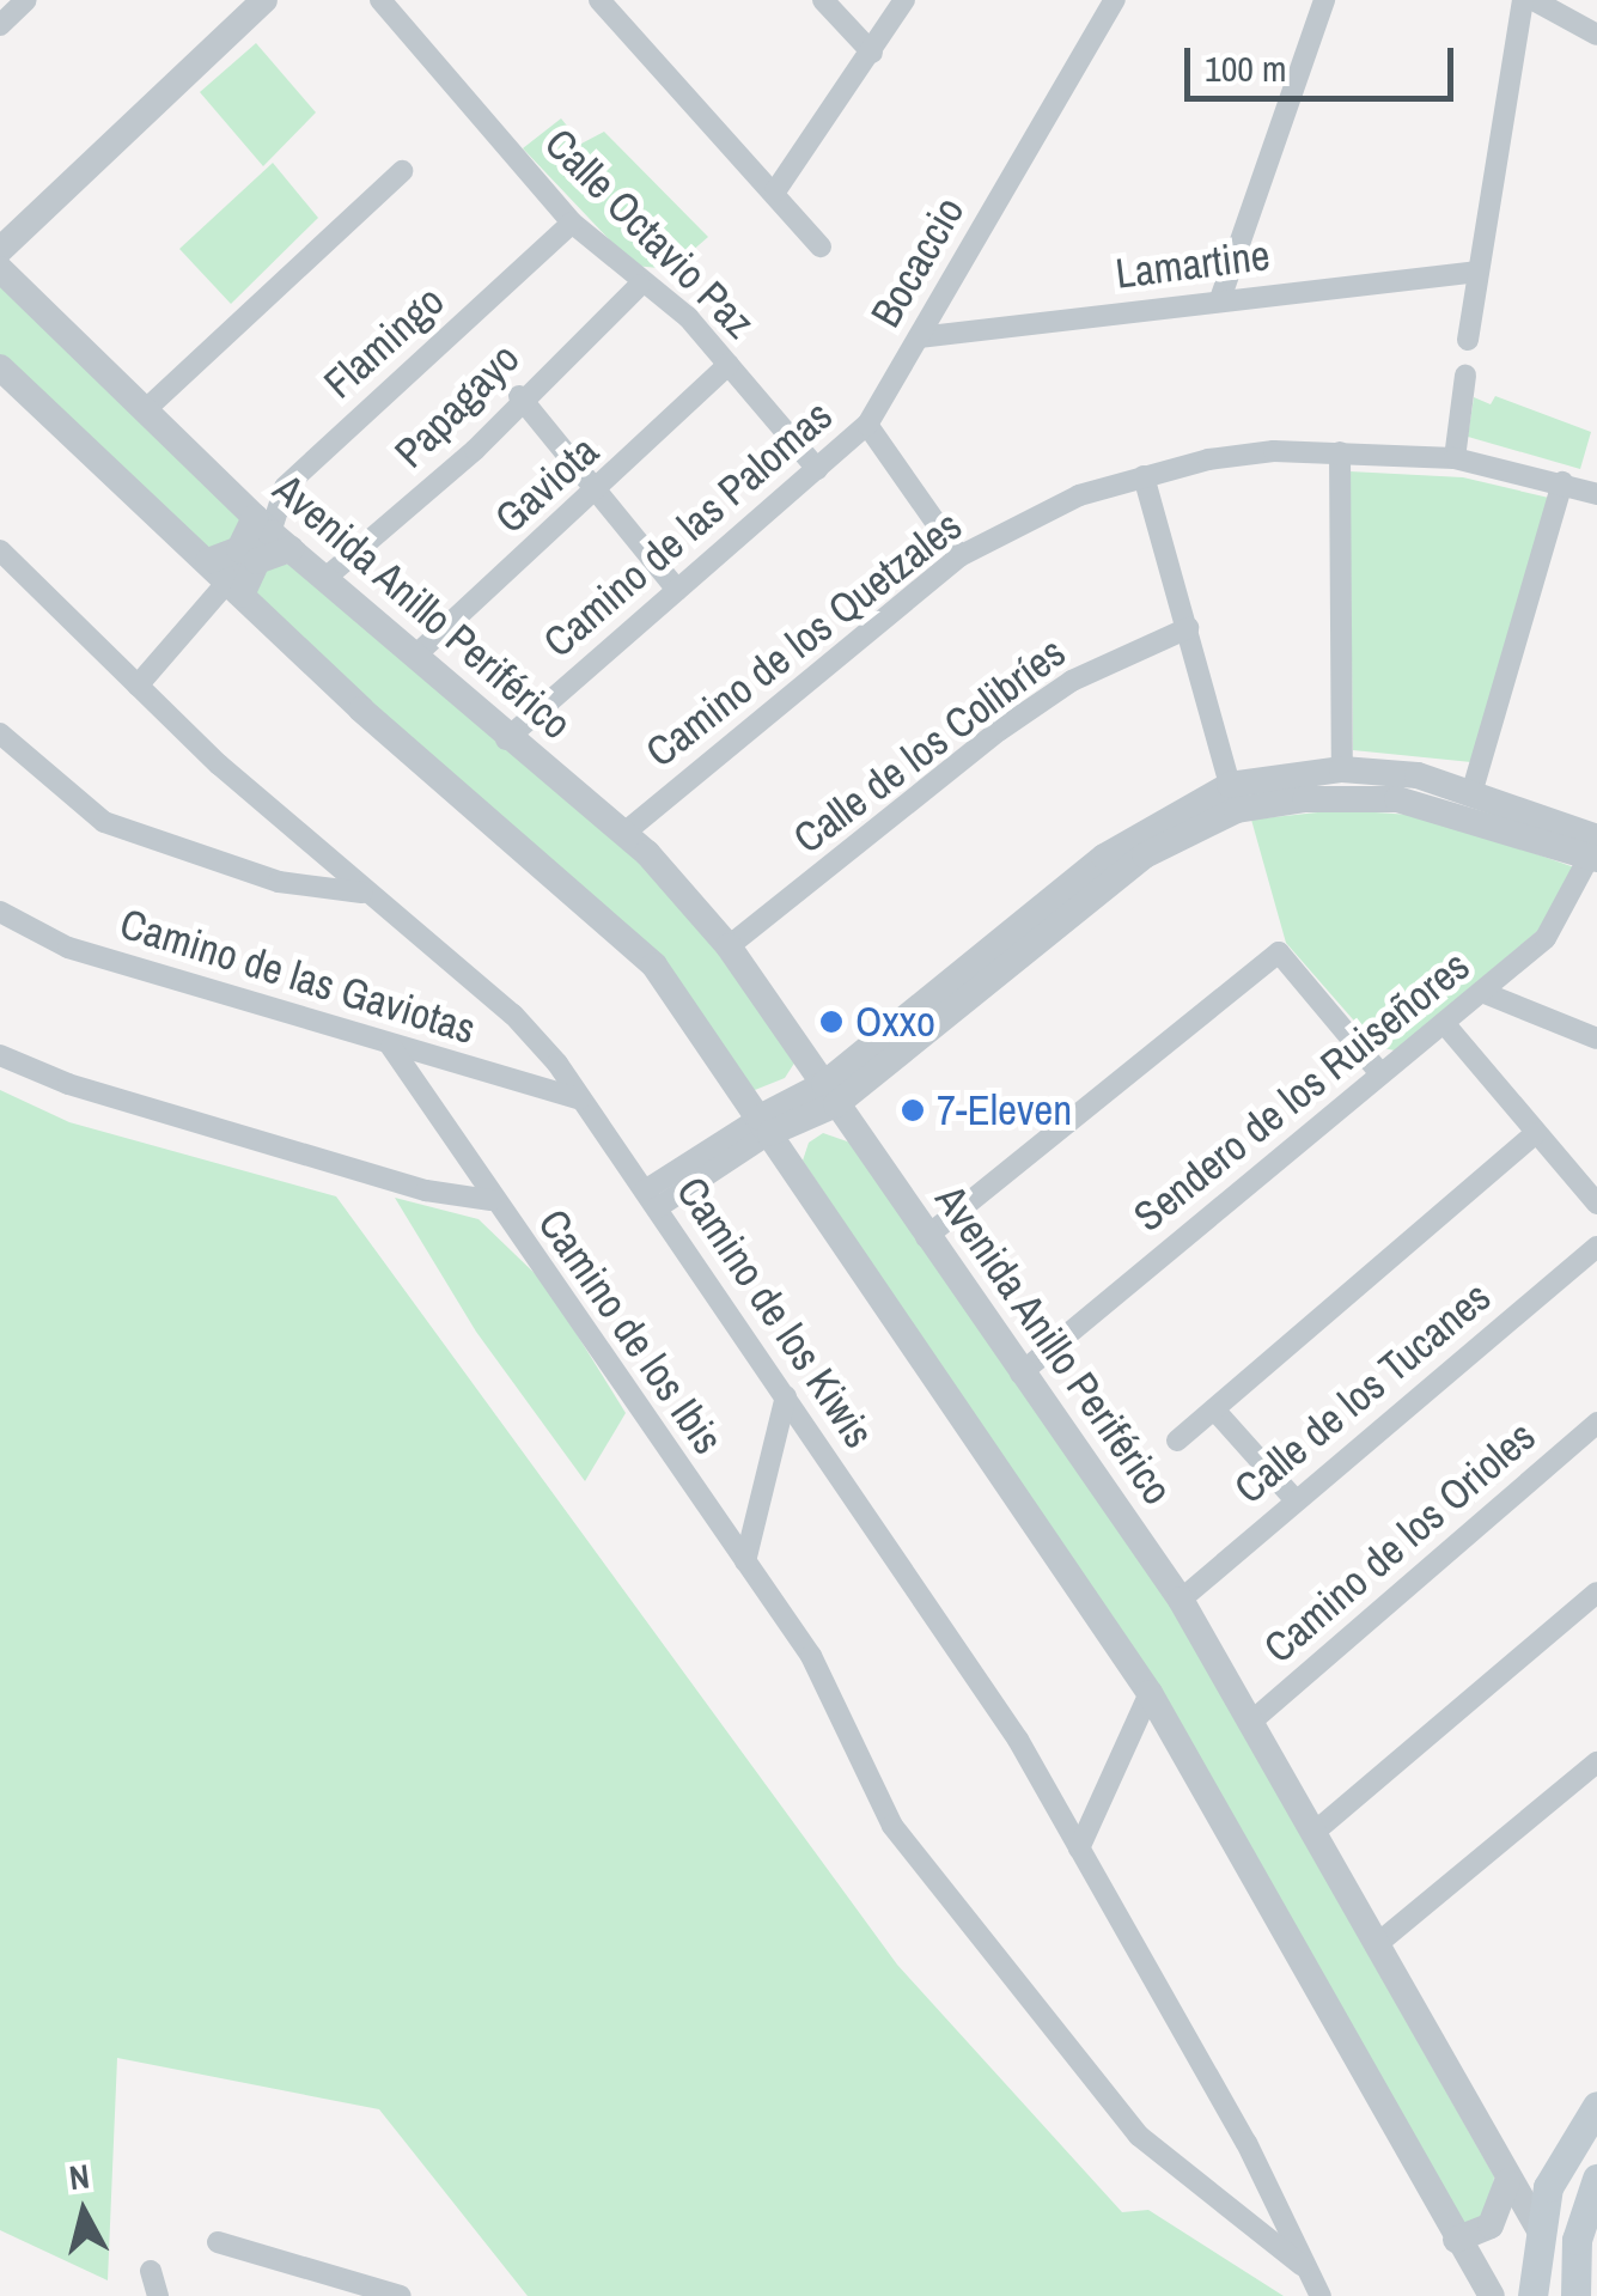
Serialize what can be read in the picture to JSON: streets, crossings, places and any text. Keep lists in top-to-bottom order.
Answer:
{
  "streets": {
    "street": [
      "Calle Octavio Paz",
      "Bocaccio",
      "Lamartine",
      "Flamingo",
      "Papagayo",
      "Gaviota",
      "Camino de las Palomas",
      "Avenida Anillo Periférico",
      "Camino de los Quetzales",
      "Calle de los Colibríes",
      "Camino de las Gaviotas",
      "Sendero de los Ruiseñores",
      "Camino de los Kiwis",
      "Camino de los Ibis",
      "Calle de los Tucanes",
      "Camino de los Orioles"
    ]
  },
  "crossings": [
    ["Calle Octavio Paz", "Flamingo"],
    ["Calle Octavio Paz", "Papagayo"],
    ["Calle Octavio Paz", "Gaviota"],
    ["Calle Octavio Paz", "Camino de las Palomas"],
    ["Bocaccio", "Lamartine"],
    ["Bocaccio", "Camino de las Palomas"],
    ["Flamingo", "Avenida Anillo Periférico"],
    ["Papagayo", "Avenida Anillo Periférico"],
    ["Gaviota", "Avenida Anillo Periférico"],
    ["Camino de las Palomas", "Avenida Anillo Periférico"],
    ["Avenida Anillo Periférico", "Camino de los Quetzales"],
    ["Avenida Anillo Periférico", "Calle de los Colibríes"],
    ["Avenida Anillo Periférico", "Sendero de los Ruiseñores"],
    ["Avenida Anillo Periférico", "Calle de los Tucanes"],
    ["Avenida Anillo Periférico", "Camino de los Orioles"],
    ["Camino de las Gaviotas", "Camino de los Kiwis"],
    ["Camino de las Gaviotas", "Camino de los Ibis"],
    ["Camino de los Kiwis", "Camino de los Ibis"]
  ],
  "places": ["Oxxo", "7-Eleven"],
  "scale_bar": "100 m",
  "north": "top"
}
